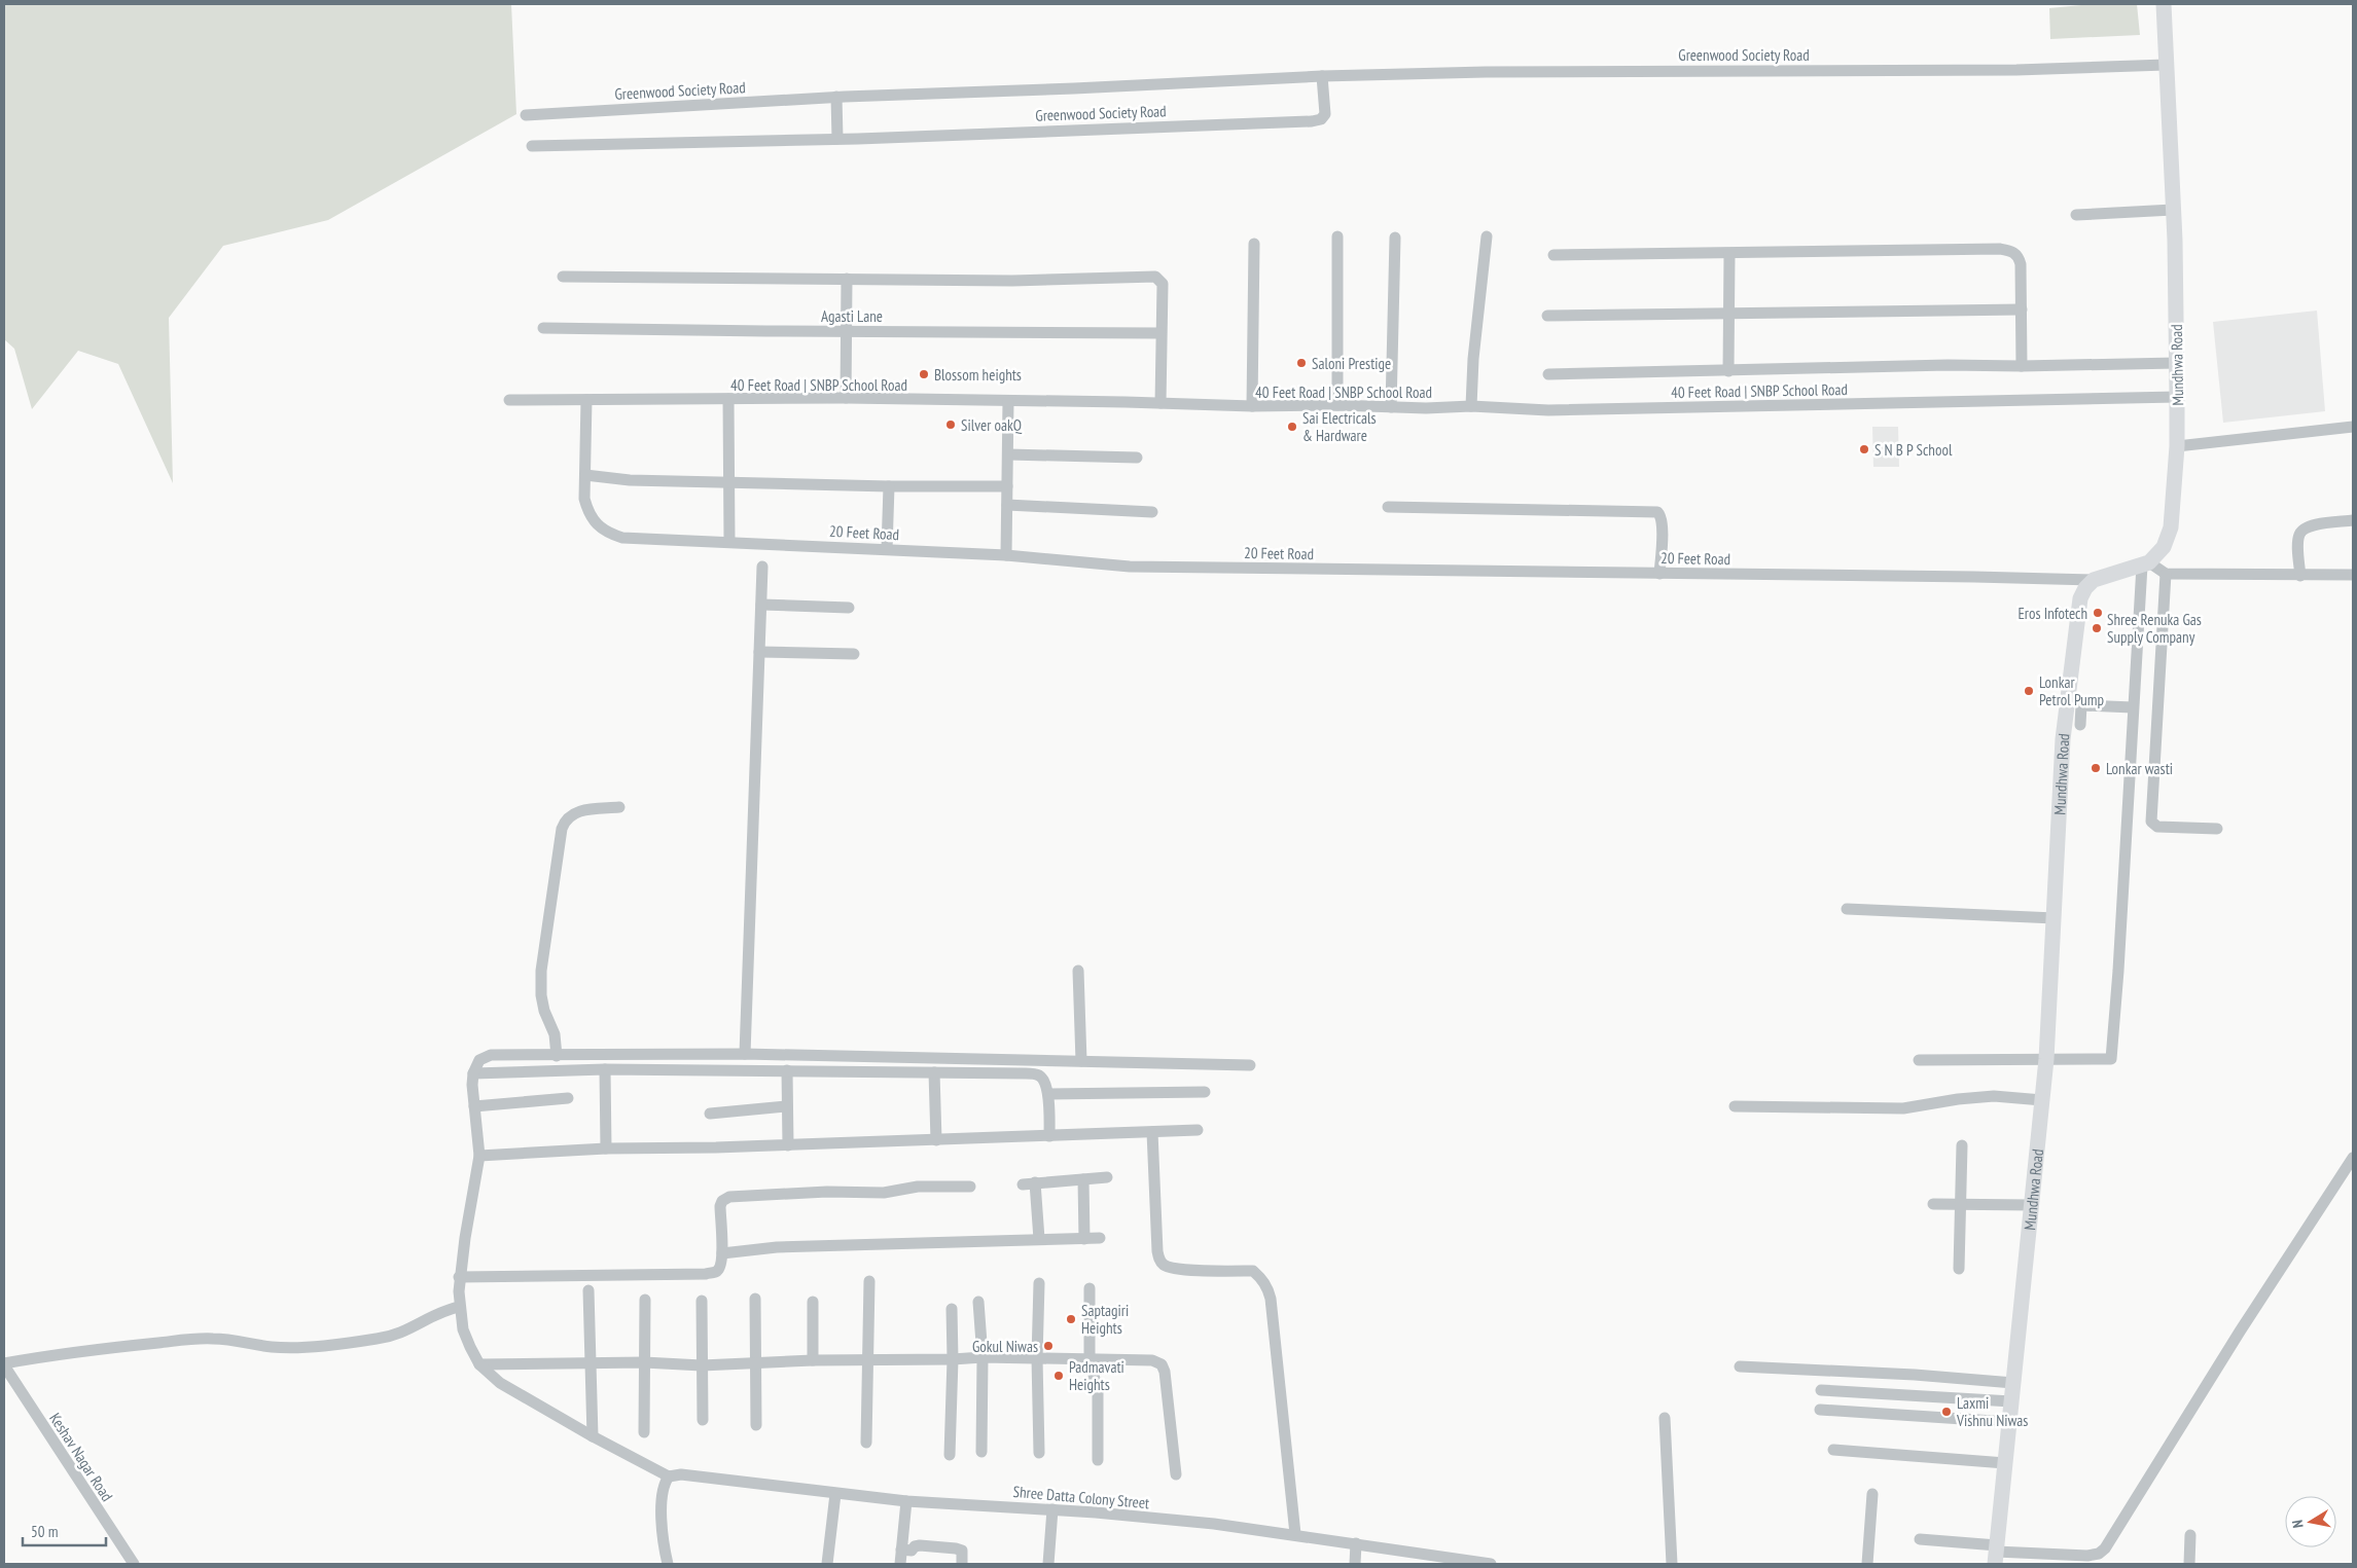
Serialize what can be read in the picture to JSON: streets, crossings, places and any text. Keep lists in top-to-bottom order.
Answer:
{
  "streets": {
    "main road": ["Mundhwa Road"],
    "street": [
      "Greenwood Society Road",
      "Agasti Lane",
      "40 Feet Road | SNBP School Road",
      "20 Feet Road",
      "Keshav Nagar Road",
      "Shree Datta Colony Street"
    ]
  },
  "crossings": [
    ["Greenwood Society Road", "Mundhwa Road"],
    ["Mundhwa Road", "40 Feet Road | SNBP School Road"],
    ["Mundhwa Road", "20 Feet Road"],
    ["40 Feet Road | SNBP School Road", "20 Feet Road"]
  ],
  "places": [
    "Saloni Prestige",
    "Blossom heights",
    "Silver oakQ",
    "Sai Electricals & Hardware",
    "S N B P School",
    "Eros Infotech",
    "Shree Renuka Gas Supply Company",
    "Lonkar Petrol Pump",
    "Lonkar wasti",
    "Saptagiri Heights",
    "Gokul Niwas",
    "Padmavati Heights",
    "Laxmi Vishnu Niwas"
  ],
  "scale_bar": "50 m",
  "north": "left"
}
